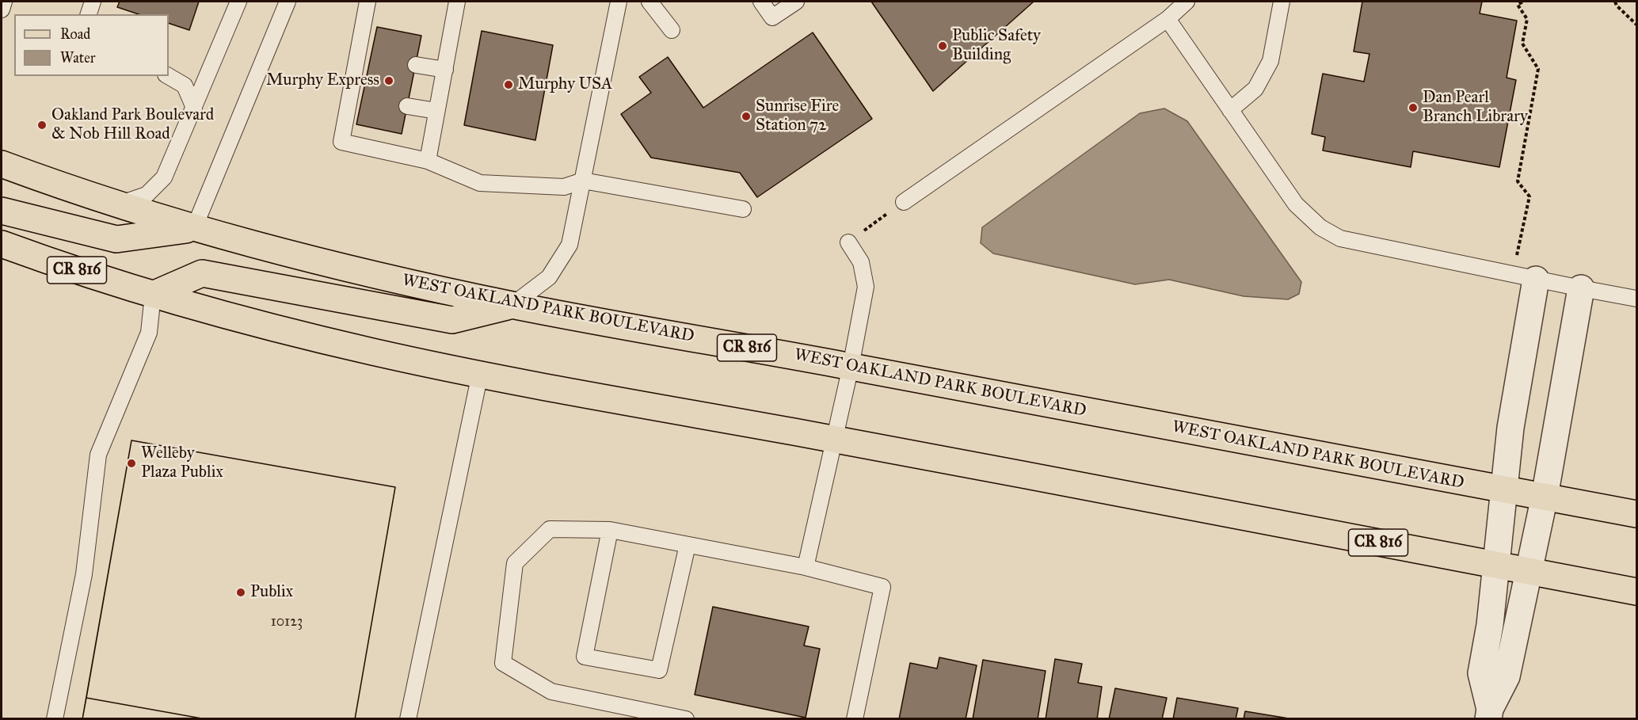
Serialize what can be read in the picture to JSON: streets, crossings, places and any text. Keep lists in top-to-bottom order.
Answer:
{
  "streets": {
    "main road": ["CR 816", "WEST OAKLAND PARK BOULEVARD"]
  },
  "places": [
    "Public Safety Building",
    "Murphy Express",
    "Murphy USA",
    "Dan Pearl Branch Library",
    "Sunrise Fire Station 72",
    "Oakland Park Boulevard & Nob Hill Road",
    "Welleby Plaza Publix",
    "Publix"
  ],
  "house_numbers": ["10123"],
  "legend": ["Road", "Water"]
}
